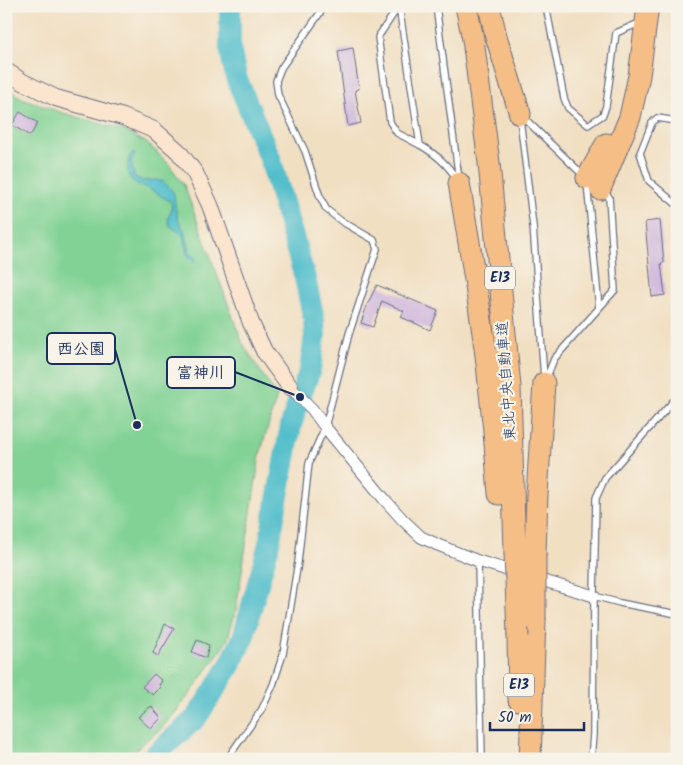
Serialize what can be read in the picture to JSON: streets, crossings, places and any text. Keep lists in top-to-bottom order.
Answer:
{
  "streets": {
    "highway": ["E13", "東北中央自動車道"]
  },
  "places": ["富神川", "西公園"],
  "scale_bar": "50 m"
}
